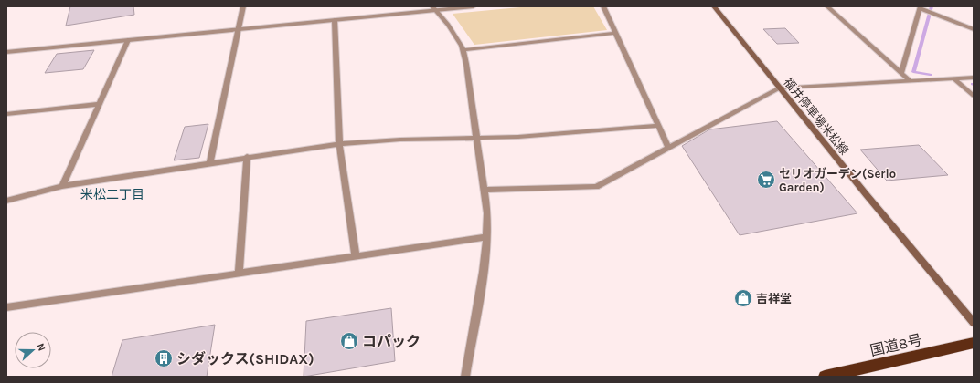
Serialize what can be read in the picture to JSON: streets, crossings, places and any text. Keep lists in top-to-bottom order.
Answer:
{
  "streets": {
    "highway": ["国道8号"],
    "main road": ["福井停車場米松線"]
  },
  "districts": ["米松二丁目"],
  "places": {
    "supermarket": ["セリオガーデン(Serio Garden)"],
    "shop": ["吉祥堂", "コパック"],
    "building": ["シダックス(SHIDAX)"]
  },
  "north": "right"
}
